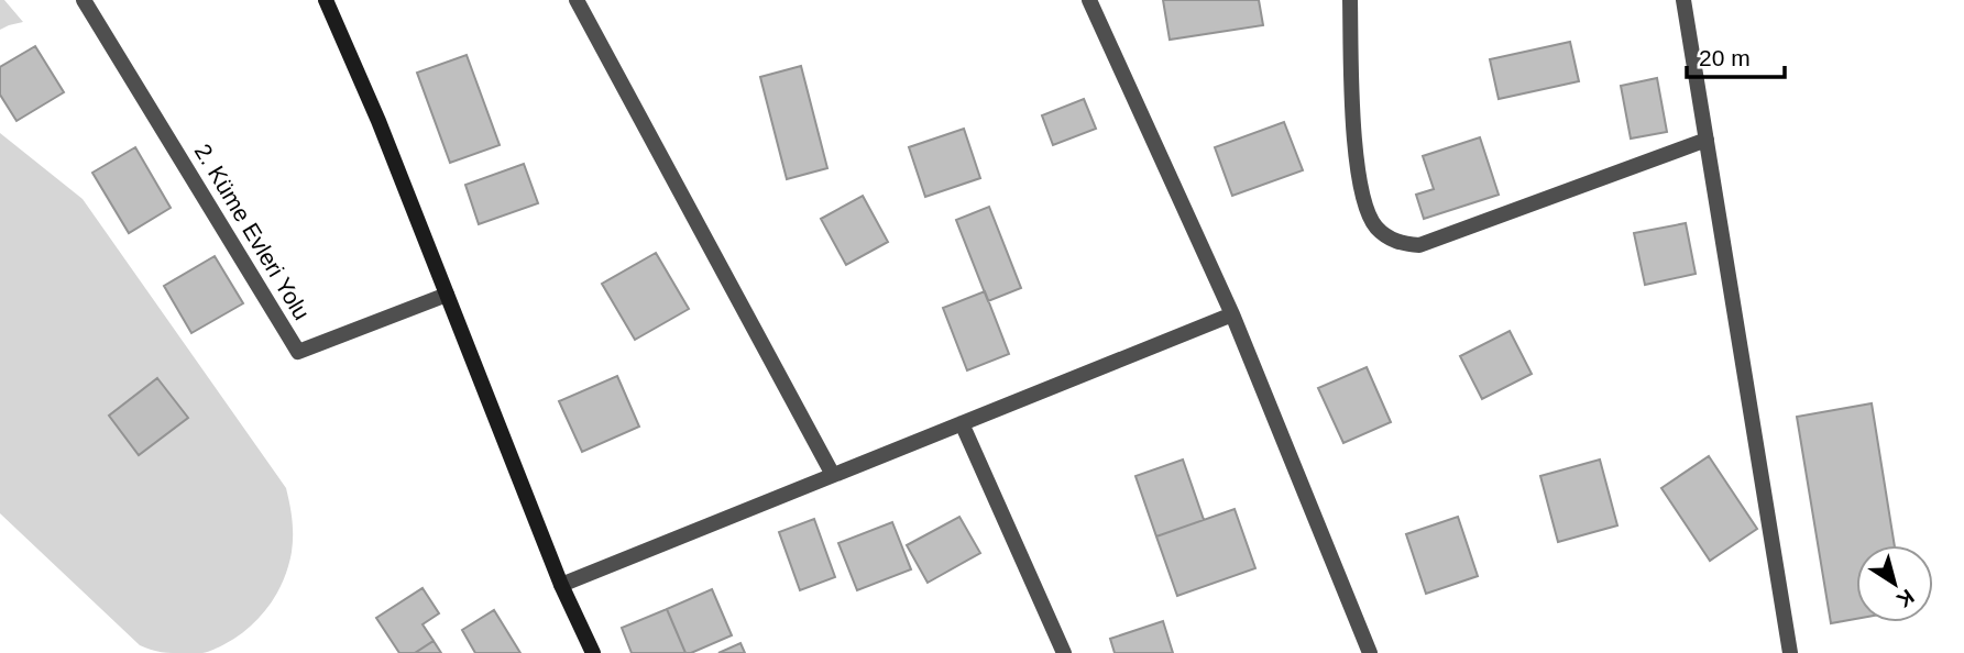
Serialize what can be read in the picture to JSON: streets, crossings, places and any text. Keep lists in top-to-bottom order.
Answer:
{
  "streets": {
    "street": ["2. Küme Evleri Yolu"]
  },
  "scale_bar": "20 m",
  "north": "bottom right"
}
